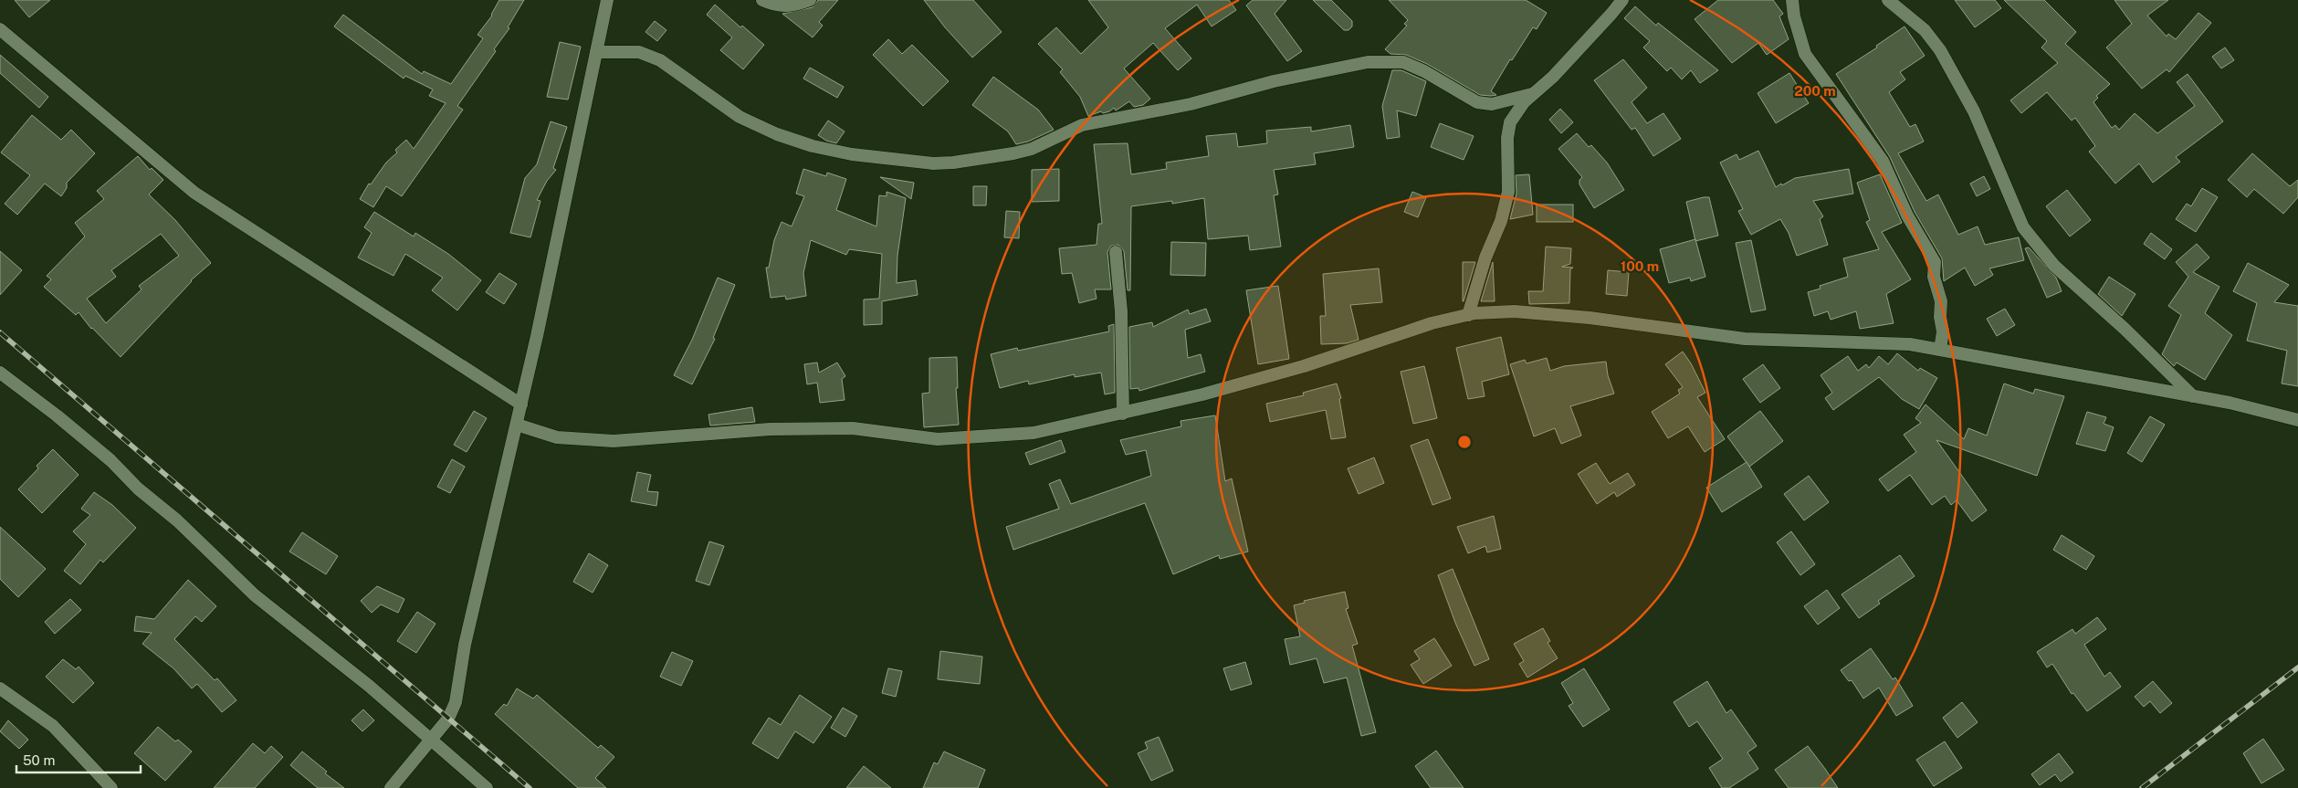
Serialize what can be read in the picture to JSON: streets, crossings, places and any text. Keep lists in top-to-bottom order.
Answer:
{
  "scale_bar": "50 m",
  "rings": ["200 m", "100 m"]
}
